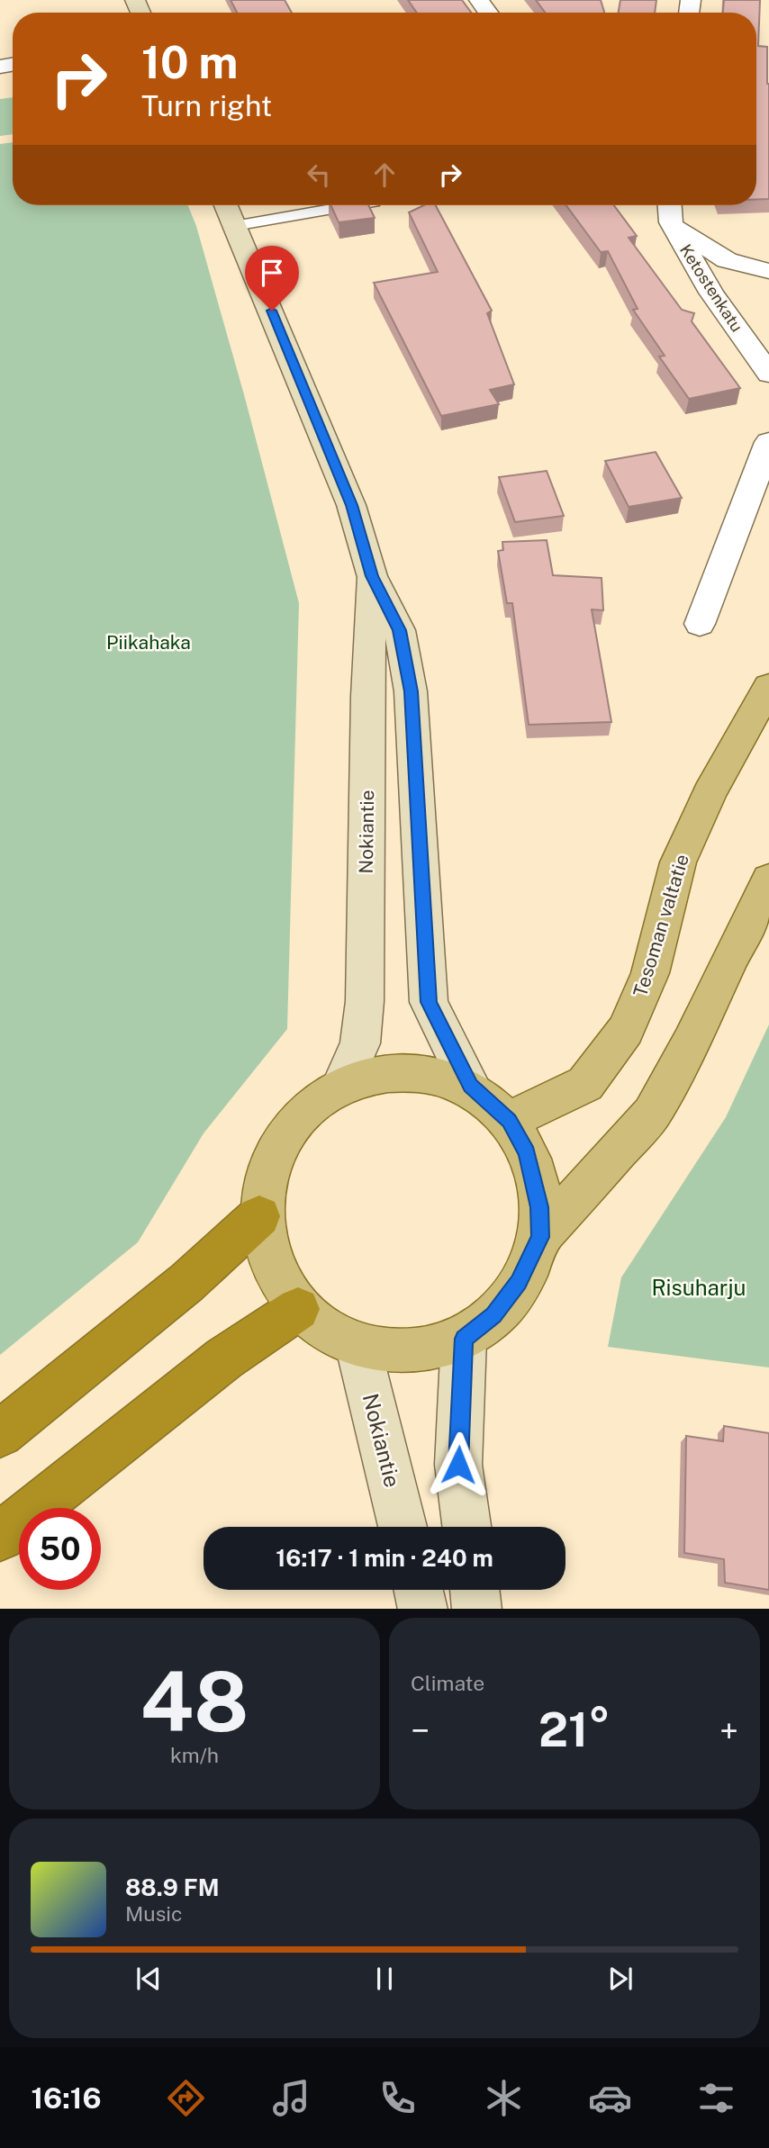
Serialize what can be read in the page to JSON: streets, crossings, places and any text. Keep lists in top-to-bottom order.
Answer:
{
  "streets": {
    "main road": ["Nokiantie", "Tesoman valtatie"],
    "street": ["Ketostenkatu"]
  },
  "parks": ["Piikahaka", "Risuharju"],
  "page": {
    "turn": ["10 m", "Turn right"],
    "limit": "50",
    "trip": "16:17 · 1 min · 240 m",
    "tile": [
      ["48", "km/h"],
      "Climate"
    ],
    "heat": ["−", "21°", "+"],
    "song": ["88.9 FM", "Music"],
    "tabs": "16:16"
  }
}
